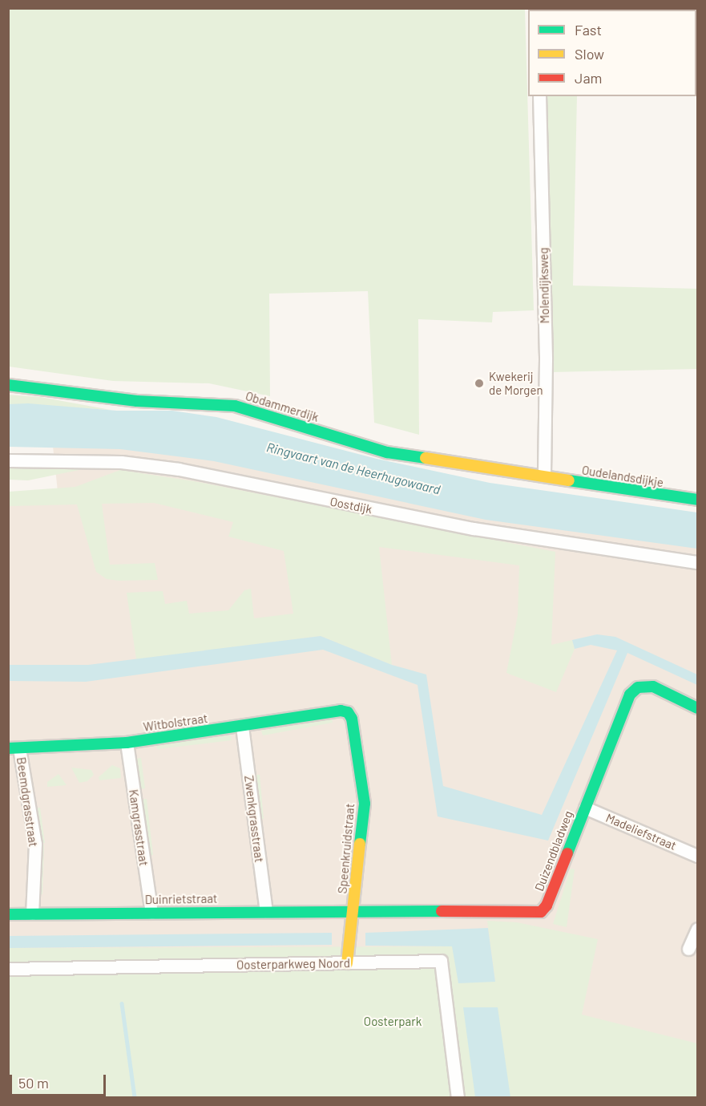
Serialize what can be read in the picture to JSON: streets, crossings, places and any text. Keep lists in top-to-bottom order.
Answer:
{
  "streets": {
    "street": [
      "Molendijksweg",
      "Obdammerdijk",
      "Oudelandsdijkje",
      "Oostdijk",
      "Witbolstraat",
      "Beemdgrasstraat",
      "Zwenkgrasstraat",
      "Kamgrasstraat",
      "Madeliefstraat",
      "Speenkruidstraat",
      "Duizendbladweg",
      "Duinrietstraat",
      "Oosterparkweg Noord"
    ]
  },
  "crossings": [
    ["Molendijksweg", "Obdammerdijk"],
    ["Molendijksweg", "Oudelandsdijkje"],
    ["Obdammerdijk", "Oudelandsdijkje"],
    ["Witbolstraat", "Beemdgrasstraat"],
    ["Witbolstraat", "Zwenkgrasstraat"],
    ["Witbolstraat", "Kamgrasstraat"],
    ["Witbolstraat", "Speenkruidstraat"],
    ["Beemdgrasstraat", "Duinrietstraat"],
    ["Zwenkgrasstraat", "Duinrietstraat"],
    ["Kamgrasstraat", "Duinrietstraat"],
    ["Madeliefstraat", "Duizendbladweg"],
    ["Speenkruidstraat", "Duizendbladweg"],
    ["Speenkruidstraat", "Duinrietstraat"],
    ["Speenkruidstraat", "Oosterparkweg Noord"],
    ["Duizendbladweg", "Duinrietstraat"]
  ],
  "water": ["Ringvaart van de Heerhugowaard"],
  "parks": ["Oosterpark"],
  "places": ["Kwekerij de Morgen"],
  "legend": ["Fast", "Slow", "Jam"],
  "scale_bar": "50 m"
}
